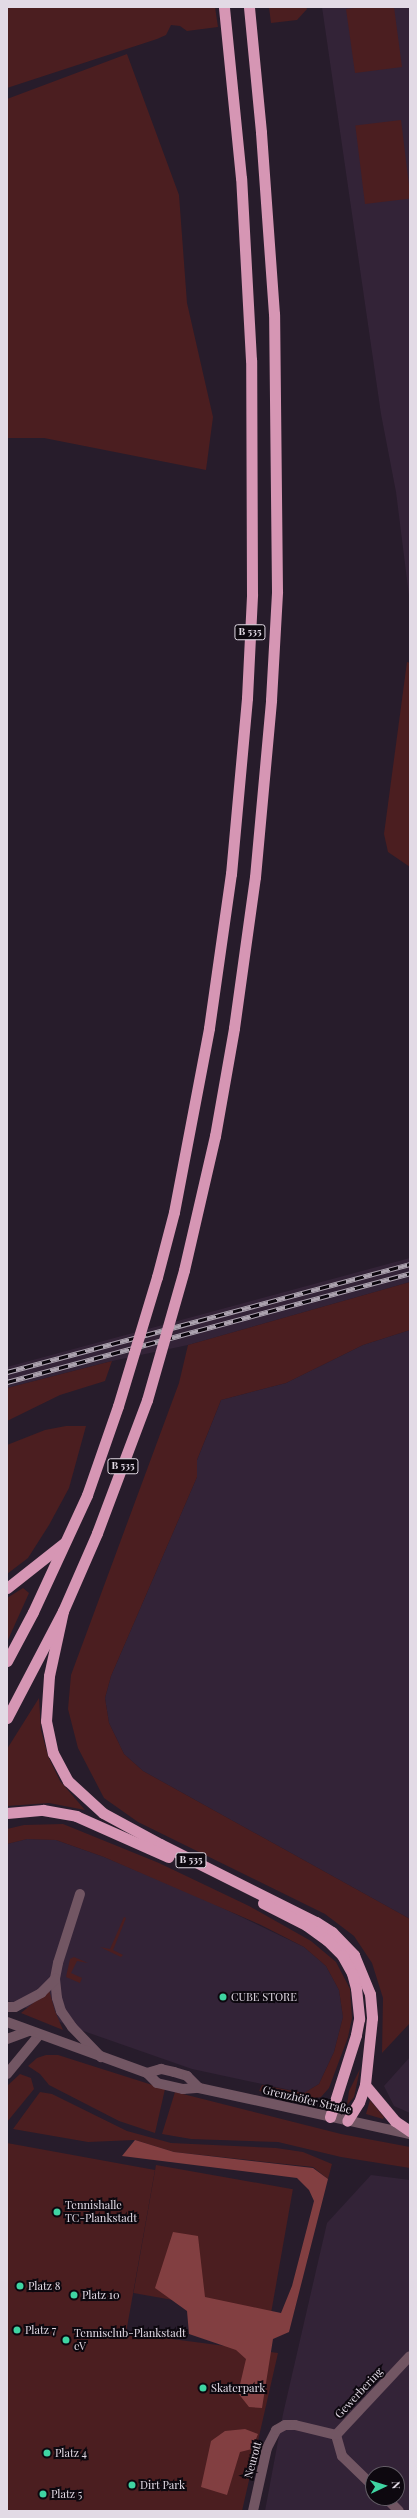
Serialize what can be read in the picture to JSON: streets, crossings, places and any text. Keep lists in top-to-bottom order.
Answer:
{
  "streets": {
    "highway": ["B 535"],
    "street": ["Grenzhöfer Straße", "Gewerbering", "Neurott"]
  },
  "crossings": [
    ["B 535", "Grenzhöfer Straße"],
    ["Gewerbering", "Neurott"]
  ],
  "places": [
    "CUBE STORE",
    "Tennishalle TC-Plankstadt",
    "Platz 8",
    "Platz 10",
    "Platz 7",
    "Tennisclub-Plankstadt eV",
    "Skaterpark",
    "Platz 4",
    "Dirt Park",
    "Platz 5"
  ],
  "north": "right"
}
